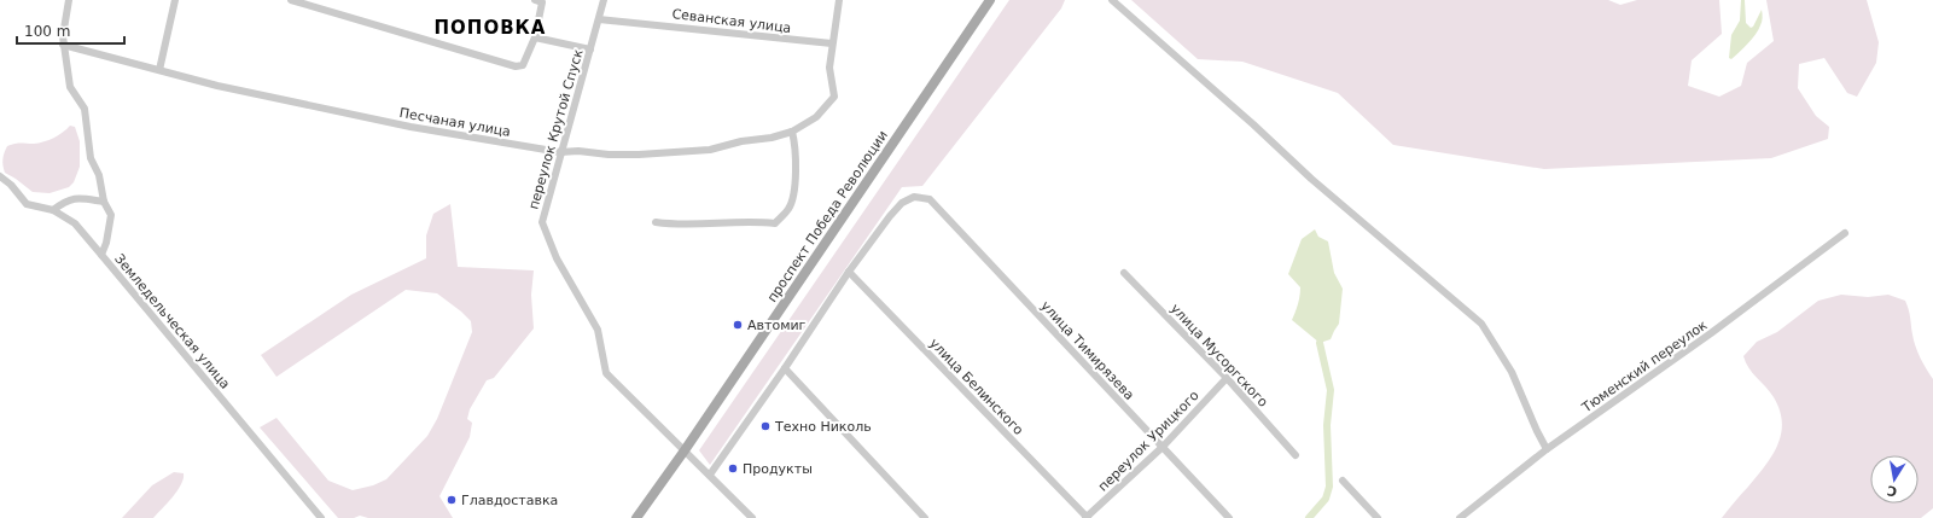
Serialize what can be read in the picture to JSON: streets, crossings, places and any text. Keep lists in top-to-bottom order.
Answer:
{
  "streets": {
    "main road": ["проспект Победа Революции"],
    "street": [
      "Севанская улица",
      "Песчаная улица",
      "переулок Крутой Спуск",
      "Земледельческая улица",
      "улица Тимирязева",
      "улица Мусоргского",
      "Тюменский переулок",
      "улица Белинского",
      "переулок Урицкого"
    ]
  },
  "crossings": [
    ["Севанская улица", "Песчаная улица"],
    ["Севанская улица", "переулок Крутой Спуск"],
    ["Песчаная улица", "переулок Крутой Спуск"],
    ["Песчаная улица", "Земледельческая улица"],
    ["переулок Крутой Спуск", "проспект Победа Революции"],
    ["улица Тимирязева", "улица Белинского"],
    ["улица Тимирязева", "переулок Урицкого"],
    ["улица Мусоргского", "переулок Урицкого"],
    ["улица Белинского", "переулок Урицкого"]
  ],
  "districts": ["ПОПОВКА"],
  "places": [
    "Автомиг",
    "Техно Николь",
    "Продукты",
    "Главдоставка"
  ],
  "scale_bar": "100 m",
  "north": "bottom"
}
